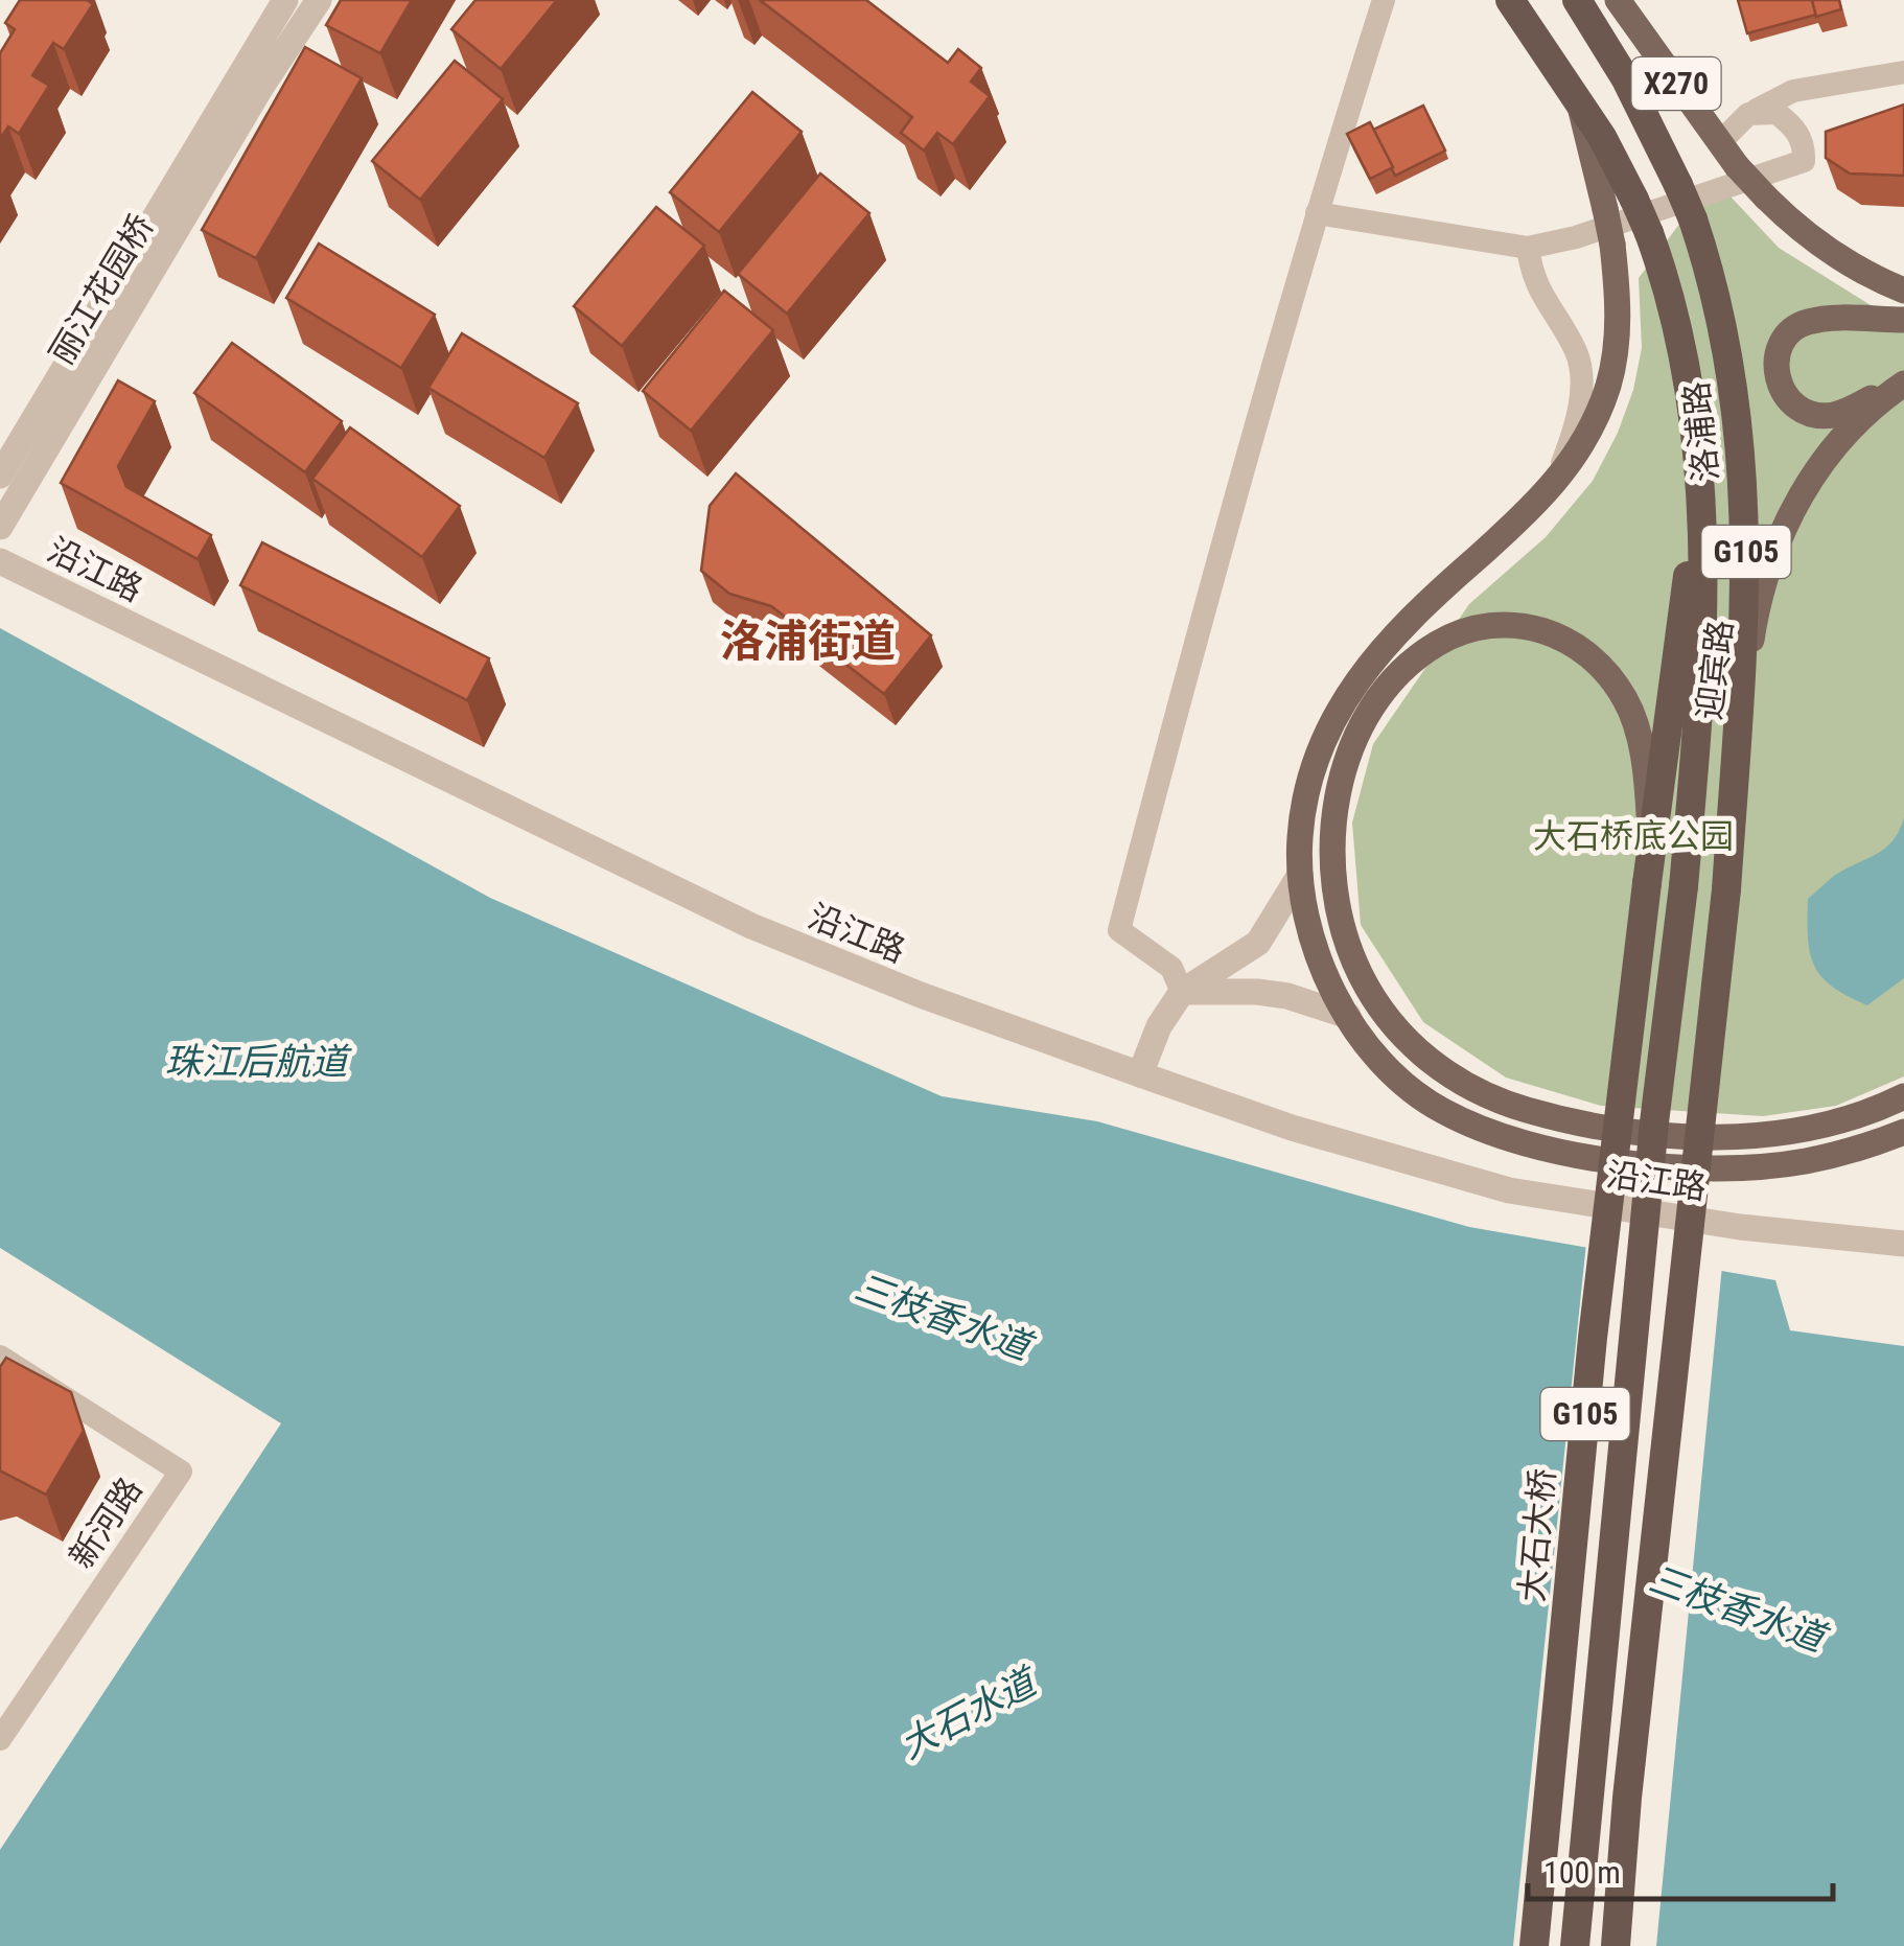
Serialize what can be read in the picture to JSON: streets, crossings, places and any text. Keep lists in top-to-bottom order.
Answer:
{
  "streets": {
    "highway": ["洛浦路", "G105", "大石大桥"],
    "main road": ["X270", "迎宾路"],
    "street": ["丽江花园桥", "沿江路", "新河路"]
  },
  "crossings": [
    ["洛浦路", "G105"],
    ["洛浦路", "迎宾路"],
    ["洛浦路", "大石大桥"],
    ["G105", "迎宾路"]
  ],
  "districts": ["洛浦街道"],
  "water": ["珠江后航道", "三枝香水道", "大石水道"],
  "parks": ["大石桥底公园"],
  "scale_bar": "100 m"
}
